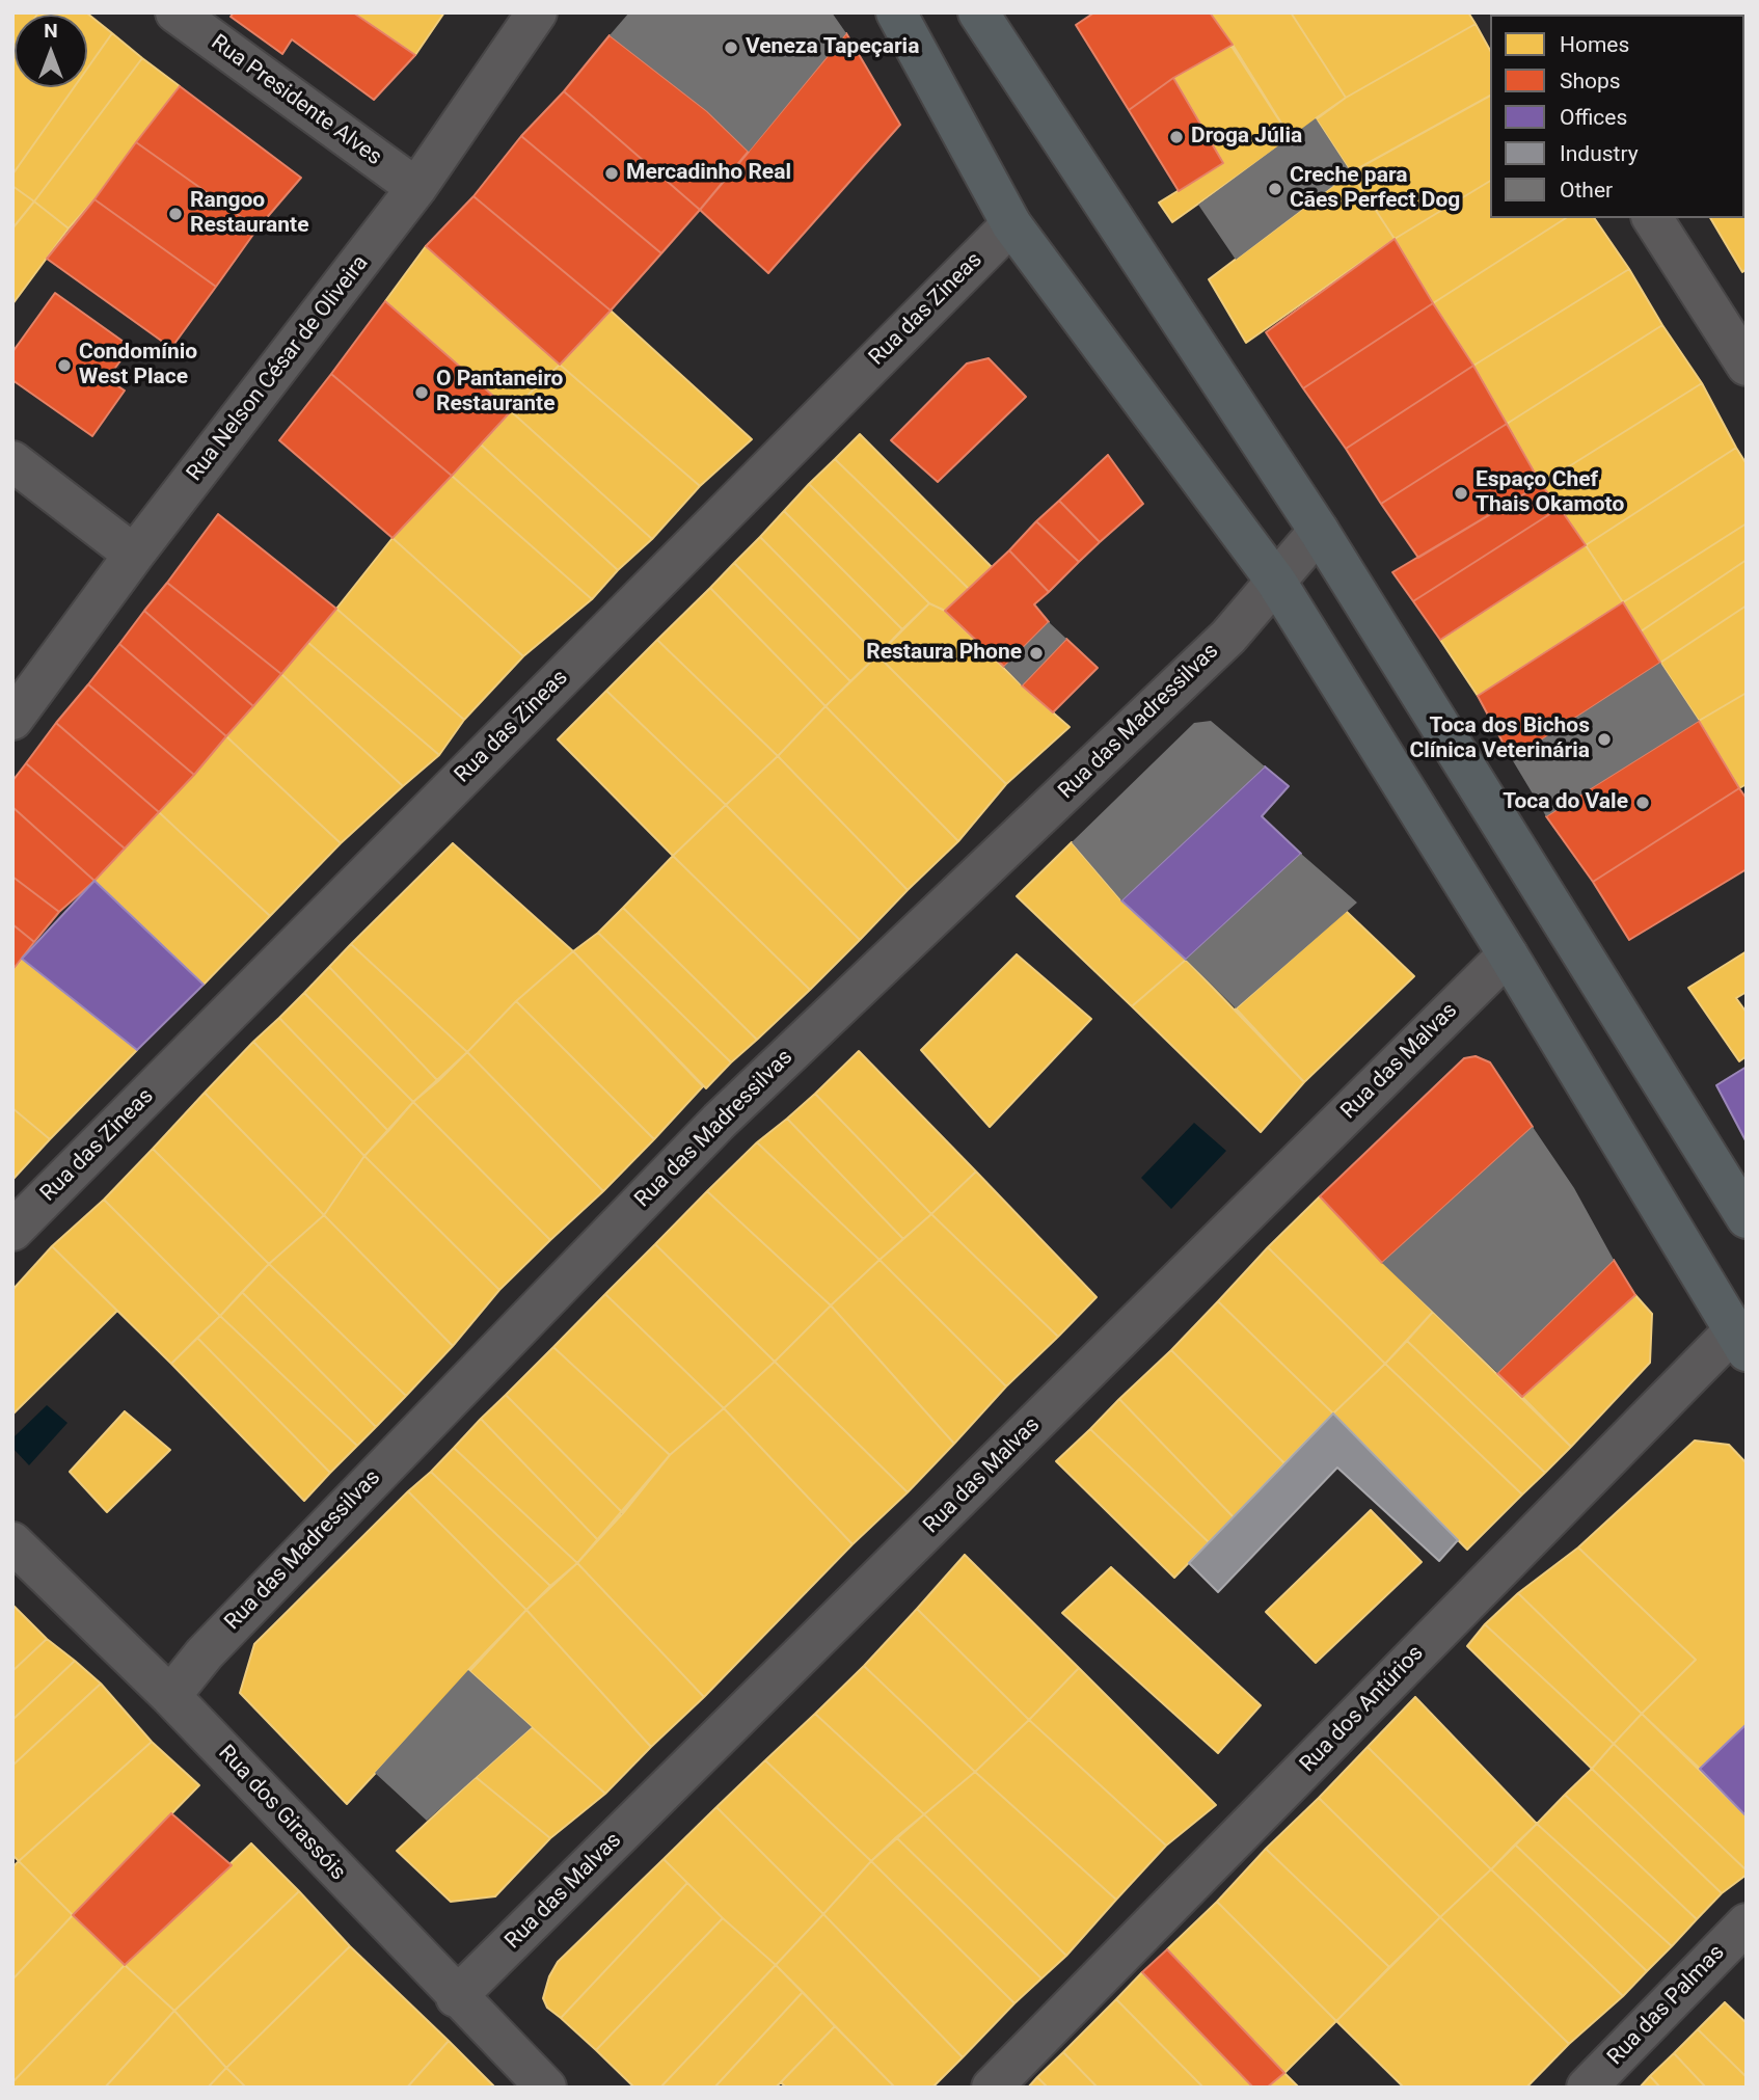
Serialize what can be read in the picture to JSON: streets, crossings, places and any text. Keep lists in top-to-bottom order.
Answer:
{
  "streets": {
    "street": [
      "Rua Presidente Alves",
      "Rua das Zineas",
      "Rua Nelson César de Oliveira",
      "Rua das Madressilvas",
      "Rua das Malvas",
      "Rua dos Antúrios",
      "Rua dos Girassóis",
      "Rua das Palmas"
    ]
  },
  "crossings": [
    ["Rua Presidente Alves", "Rua Nelson César de Oliveira"],
    ["Rua das Madressilvas", "Rua dos Girassóis"],
    ["Rua das Malvas", "Rua dos Girassóis"]
  ],
  "places": [
    "Veneza Tapeçaria",
    "Droga Júlia",
    "Mercadinho Real",
    "Creche para Cães Perfect Dog",
    "Rangoo Restaurante",
    "Condomínio West Place",
    "O Pantaneiro Restaurante",
    "Espaço Chef Thais Okamoto",
    "Restaura Phone",
    "Toca dos Bichos Clínica Veterinária",
    "Toca do Vale"
  ],
  "legend": [
    "Homes",
    "Shops",
    "Offices",
    "Industry",
    "Other"
  ],
  "north": "top"
}
